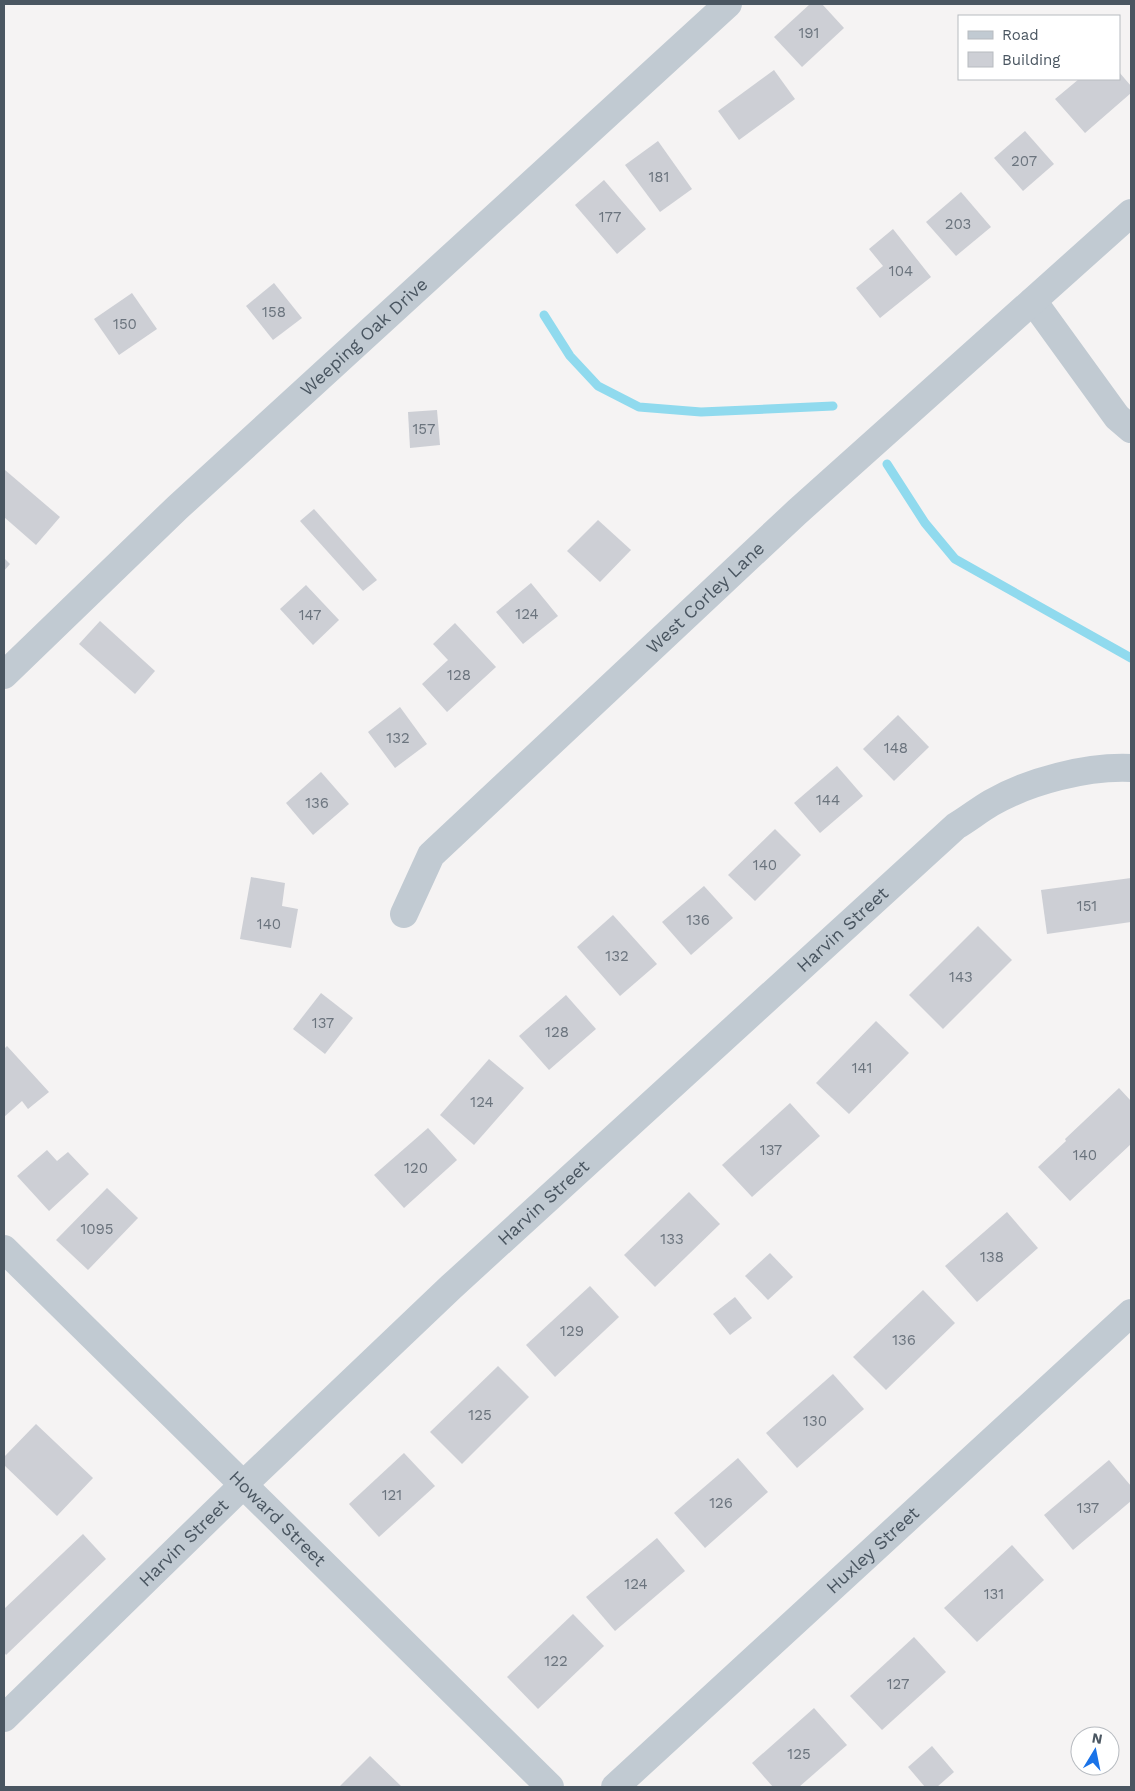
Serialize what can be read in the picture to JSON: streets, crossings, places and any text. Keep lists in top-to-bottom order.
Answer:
{
  "streets": {
    "street": [
      "Weeping Oak Drive",
      "West Corley Lane",
      "Harvin Street",
      "Howard Street",
      "Huxley Street"
    ]
  },
  "crossings": [
    ["Harvin Street", "Howard Street"]
  ],
  "house_numbers": [
    "191",
    "207",
    "181",
    "177",
    "203",
    "104",
    "158",
    "150",
    "157",
    "124",
    "147",
    "128",
    "132",
    "148",
    "144",
    "136",
    "140",
    "151",
    "136",
    "140",
    "132",
    "143",
    "137",
    "128",
    "141",
    "124",
    "137",
    "140",
    "120",
    "1095",
    "133",
    "138",
    "129",
    "136",
    "125",
    "130",
    "121",
    "126",
    "137",
    "124",
    "131",
    "122",
    "127",
    "125"
  ],
  "legend": ["Road", "Building"],
  "north": "top"
}
